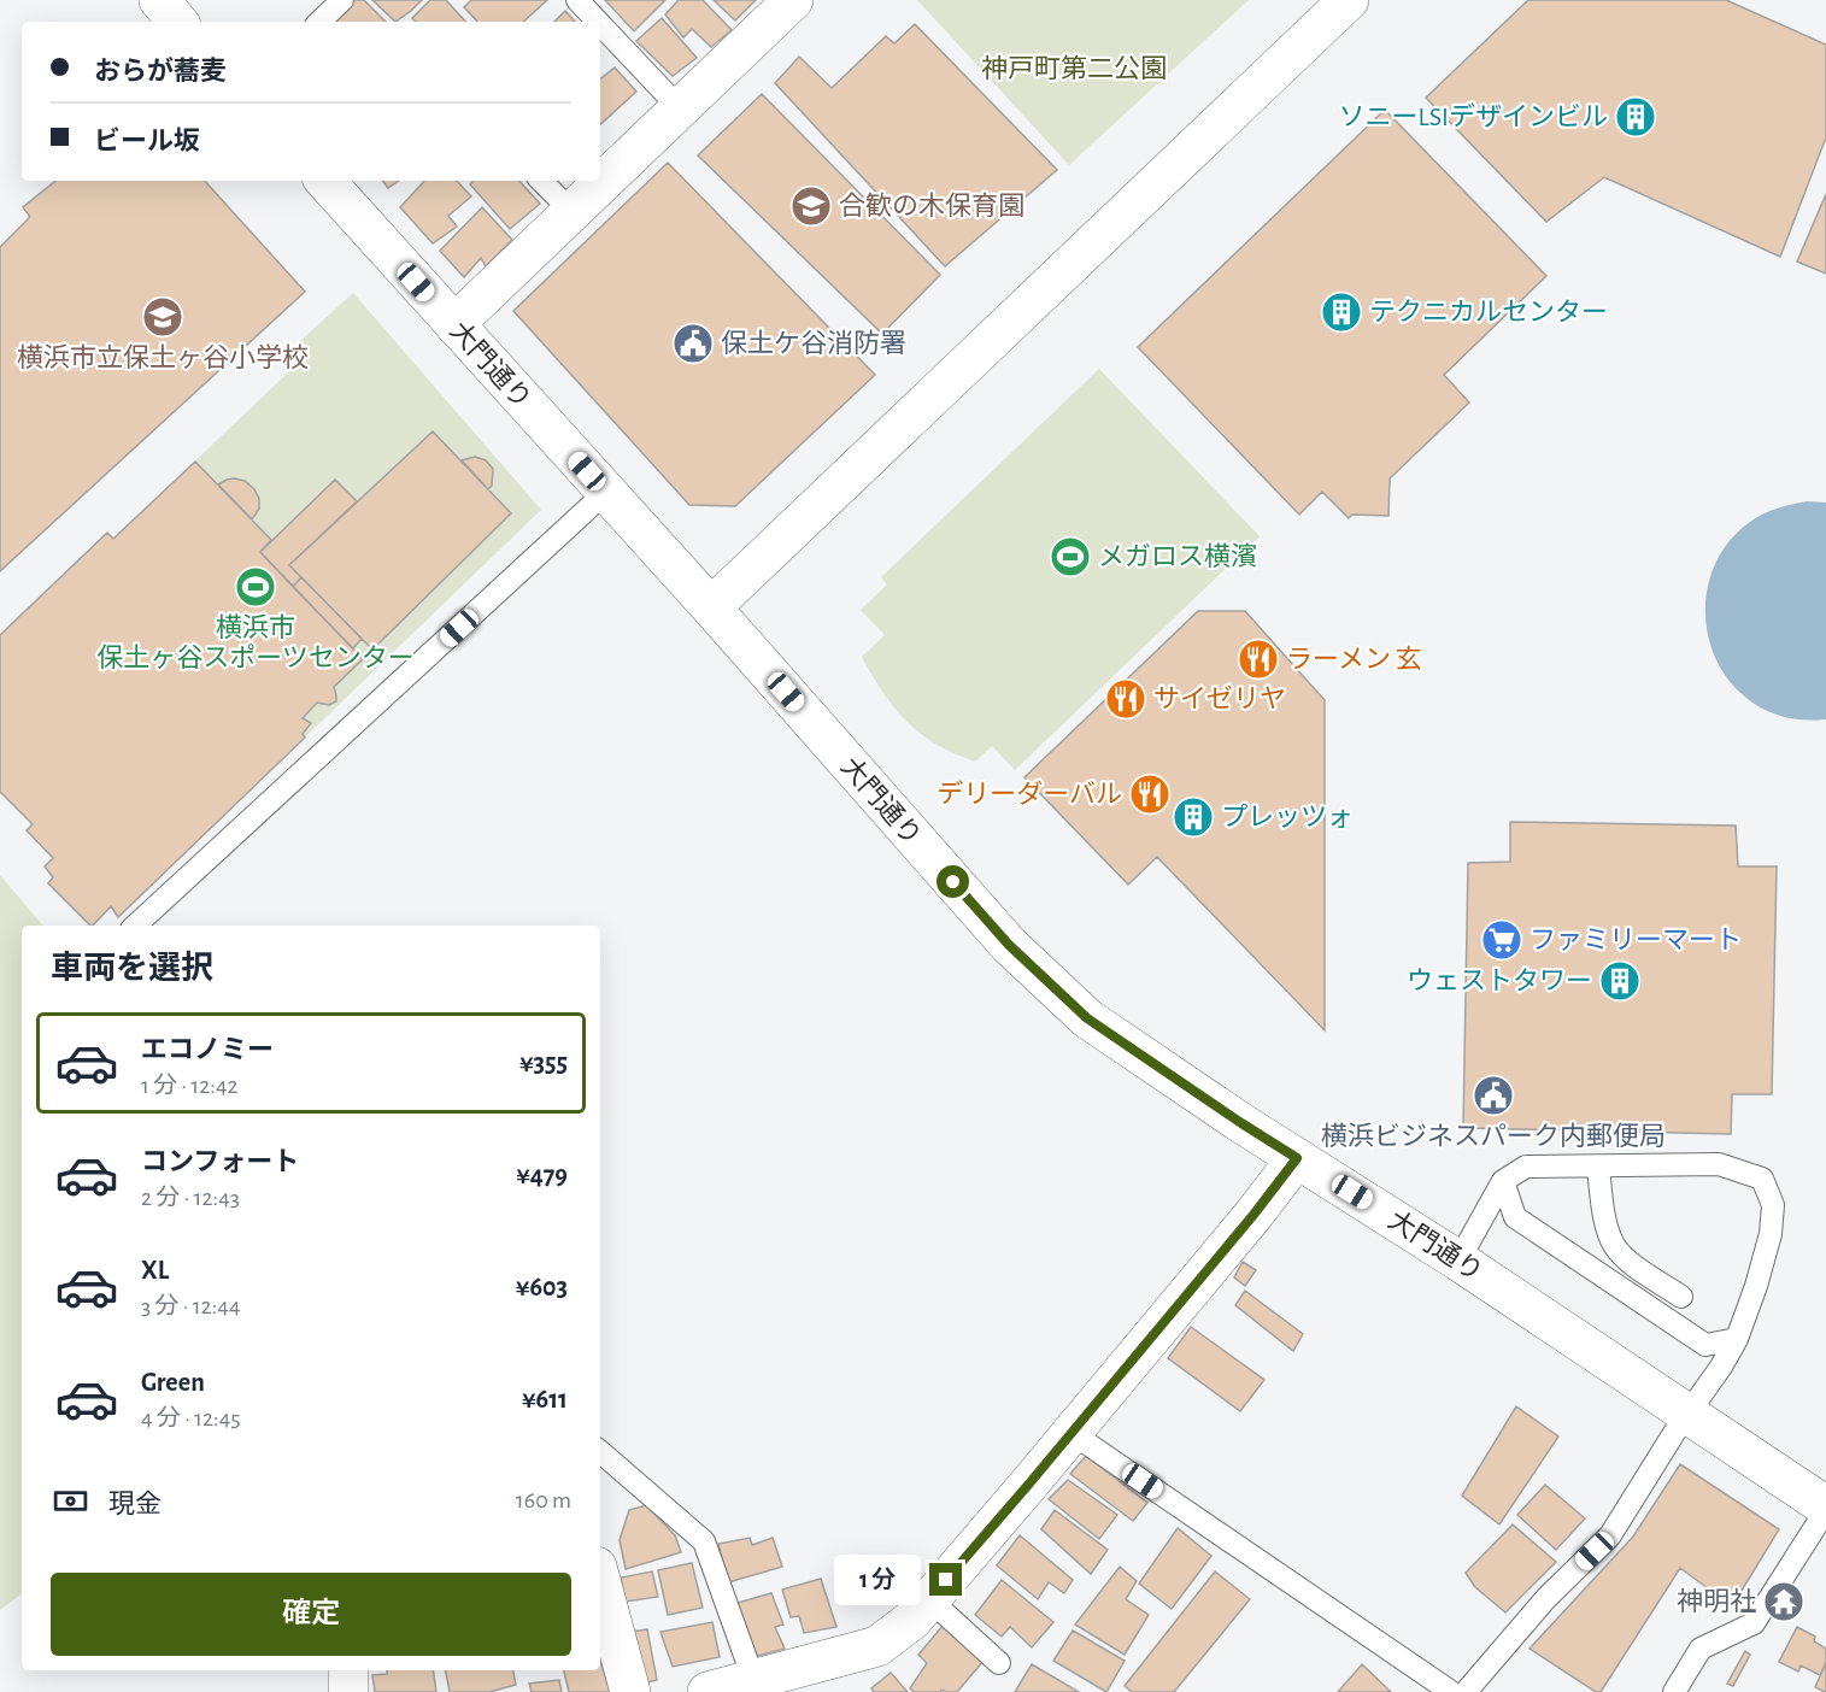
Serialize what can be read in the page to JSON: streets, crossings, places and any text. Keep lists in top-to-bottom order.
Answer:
{
  "streets": {
    "street": ["大門通り"]
  },
  "parks": ["神戸町第二公園"],
  "places": {
    "building": [
      "ソニーLSIデザインビル",
      "テクニカルセンター",
      "プレッツォ",
      "ウェストタワー"
    ],
    "school or university": ["合歓の木保育園", "横浜市立保土ヶ谷小学校"],
    "public building": ["保土ケ谷消防署", "横浜ビジネスパーク内郵便局"],
    "sports": ["メガロス横濱", "横浜市 保土ヶ谷スポーツセンター"],
    "restaurant": ["ラーメン 玄", "サイゼリヤ", "デリーダーバル"],
    "supermarket": ["ファミリーマート"],
    "temple": ["神明社"]
  },
  "page": {
    "banner": ["おらが蕎麦", "ビール坂"],
    "heading": "車両を選択",
    "list": [
      {
        "name": "エコノミー",
        "note": "1 分 · 12:42",
        "value": "¥355"
      },
      {
        "name": "コンフォート",
        "note": "2 分 · 12:43",
        "value": "¥479"
      },
      {
        "name": "XL",
        "note": "3 分 · 12:44",
        "value": "¥603"
      },
      {
        "name": "Green",
        "note": "4 分 · 12:45",
        "value": "¥611"
      }
    ],
    "pay": ["現金", "160 m"],
    "bubble": "1 分",
    "buttons": "確定"
  }
}
